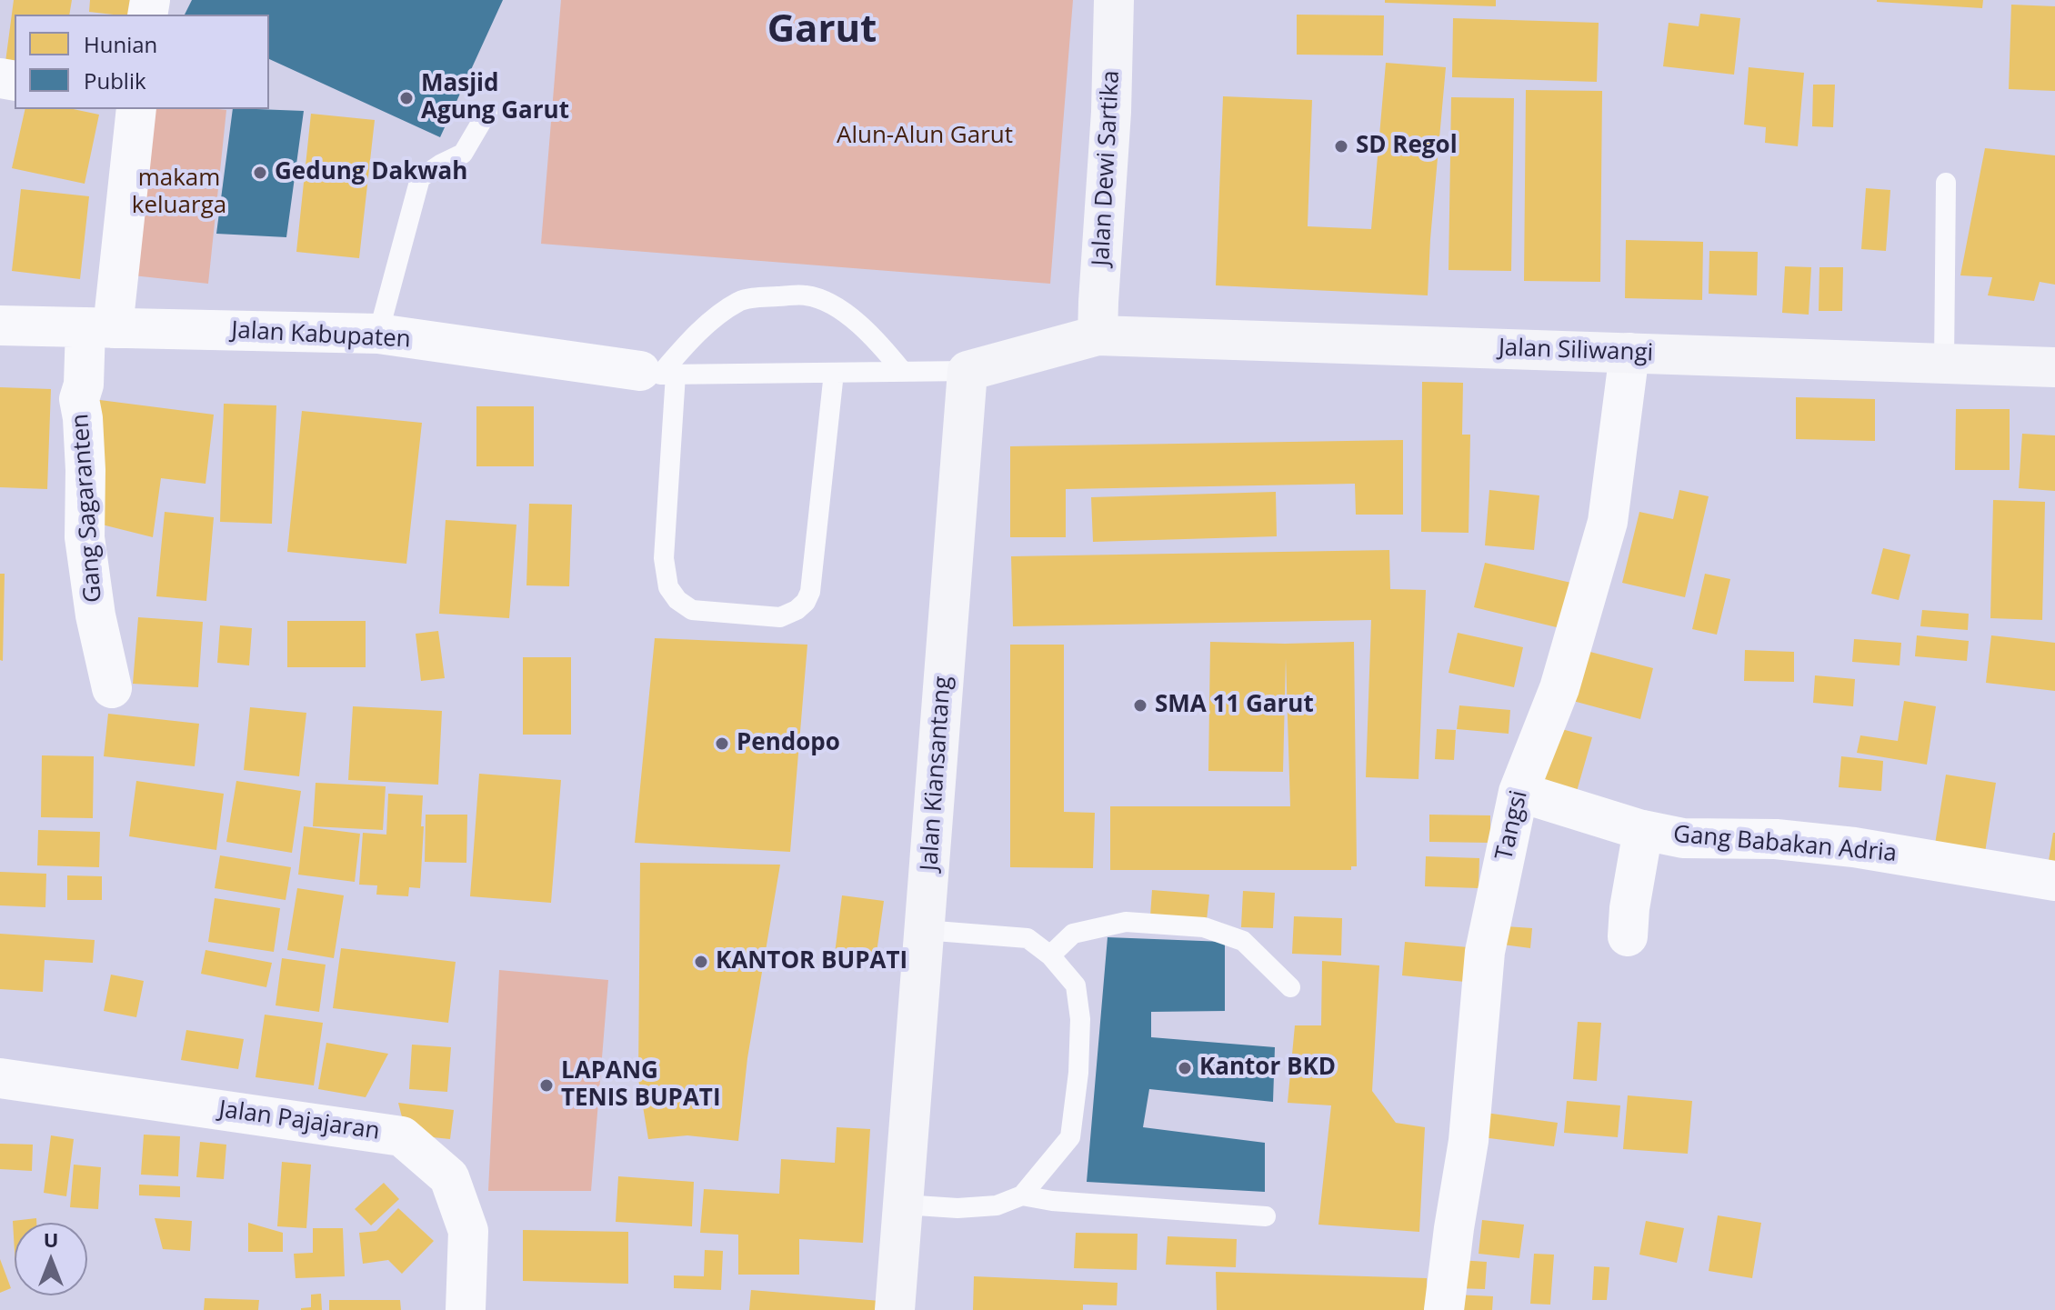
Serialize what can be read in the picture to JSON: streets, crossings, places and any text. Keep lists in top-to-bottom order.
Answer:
{
  "streets": {
    "street": [
      "Jalan Dewi Sartika",
      "Jalan Kabupaten",
      "Jalan Siliwangi",
      "Gang Sagaranten",
      "Jalan Kiansantang",
      "Tangsi",
      "Gang Babakan Adria",
      "Jalan Pajajaran"
    ]
  },
  "crossings": [
    ["Jalan Dewi Sartika", "Jalan Siliwangi"],
    ["Jalan Kabupaten", "Gang Sagaranten"],
    ["Jalan Siliwangi", "Tangsi"],
    ["Tangsi", "Gang Babakan Adria"]
  ],
  "districts": ["Garut"],
  "parks": ["Alun-Alun Garut", "makam keluarga"],
  "places": [
    "Masjid Agung Garut",
    "SD Regol",
    "Gedung Dakwah",
    "SMA 11 Garut",
    "Pendopo",
    "KANTOR BUPATI",
    "Kantor BKD",
    "LAPANG TENIS BUPATI"
  ],
  "legend": ["Hunian", "Publik"],
  "north": "top"
}
